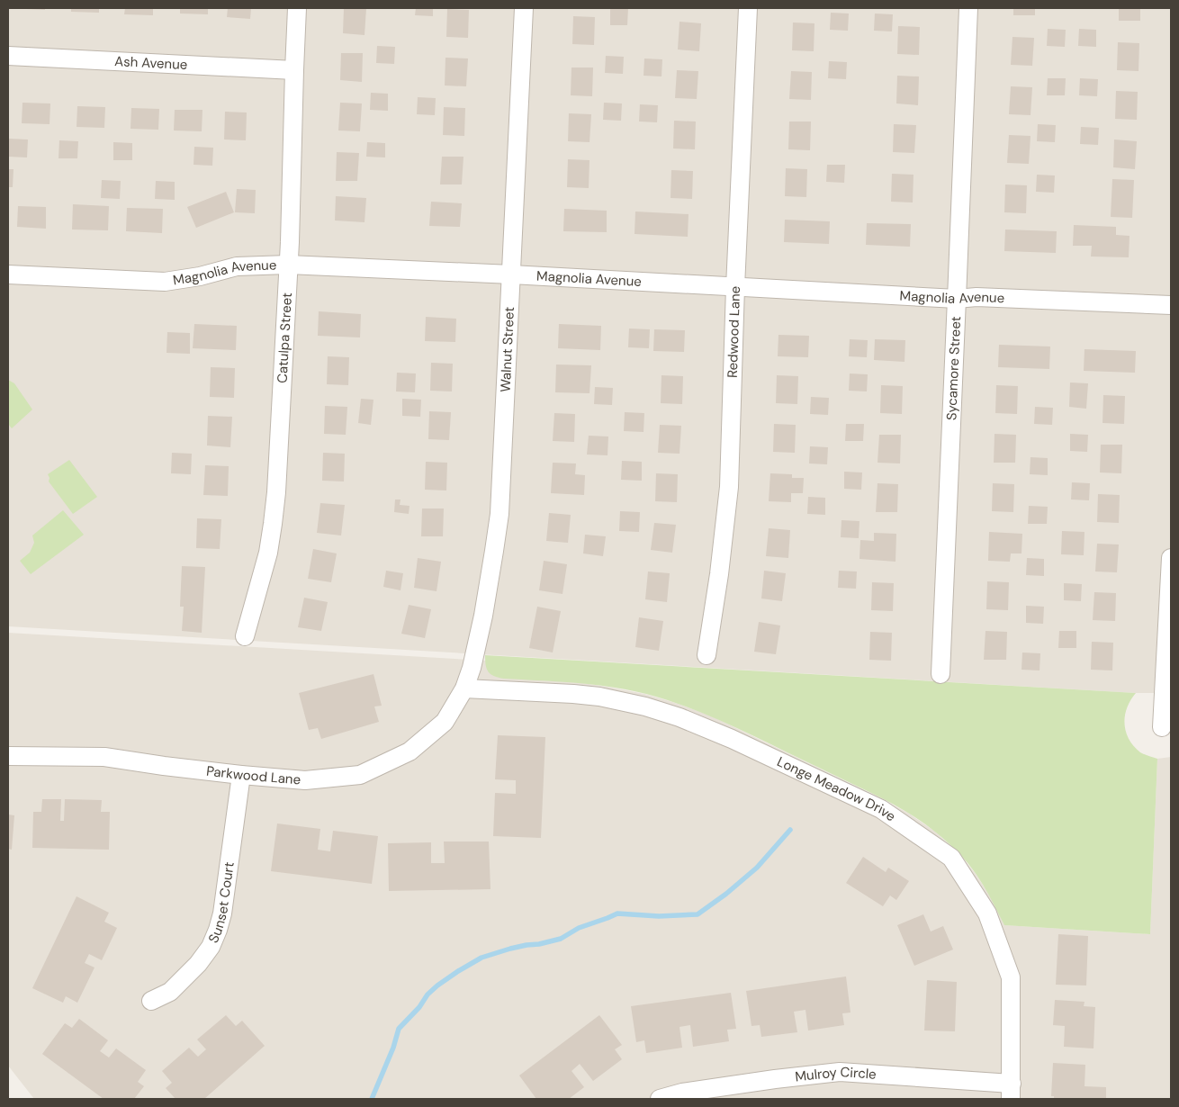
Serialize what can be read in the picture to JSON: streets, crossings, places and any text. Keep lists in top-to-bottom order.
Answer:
{
  "streets": {
    "street": [
      "Ash Avenue",
      "Magnolia Avenue",
      "Redwood Lane",
      "Catulpa Street",
      "Walnut Street",
      "Sycamore Street",
      "Parkwood Lane",
      "Longe Meadow Drive",
      "Sunset Court",
      "Mulroy Circle"
    ]
  },
  "crossings": [
    ["Ash Avenue", "Catulpa Street"],
    ["Magnolia Avenue", "Redwood Lane"],
    ["Magnolia Avenue", "Catulpa Street"],
    ["Magnolia Avenue", "Walnut Street"],
    ["Magnolia Avenue", "Sycamore Street"],
    ["Walnut Street", "Parkwood Lane"],
    ["Walnut Street", "Longe Meadow Drive"],
    ["Parkwood Lane", "Longe Meadow Drive"],
    ["Parkwood Lane", "Sunset Court"],
    ["Longe Meadow Drive", "Mulroy Circle"]
  ]
}
